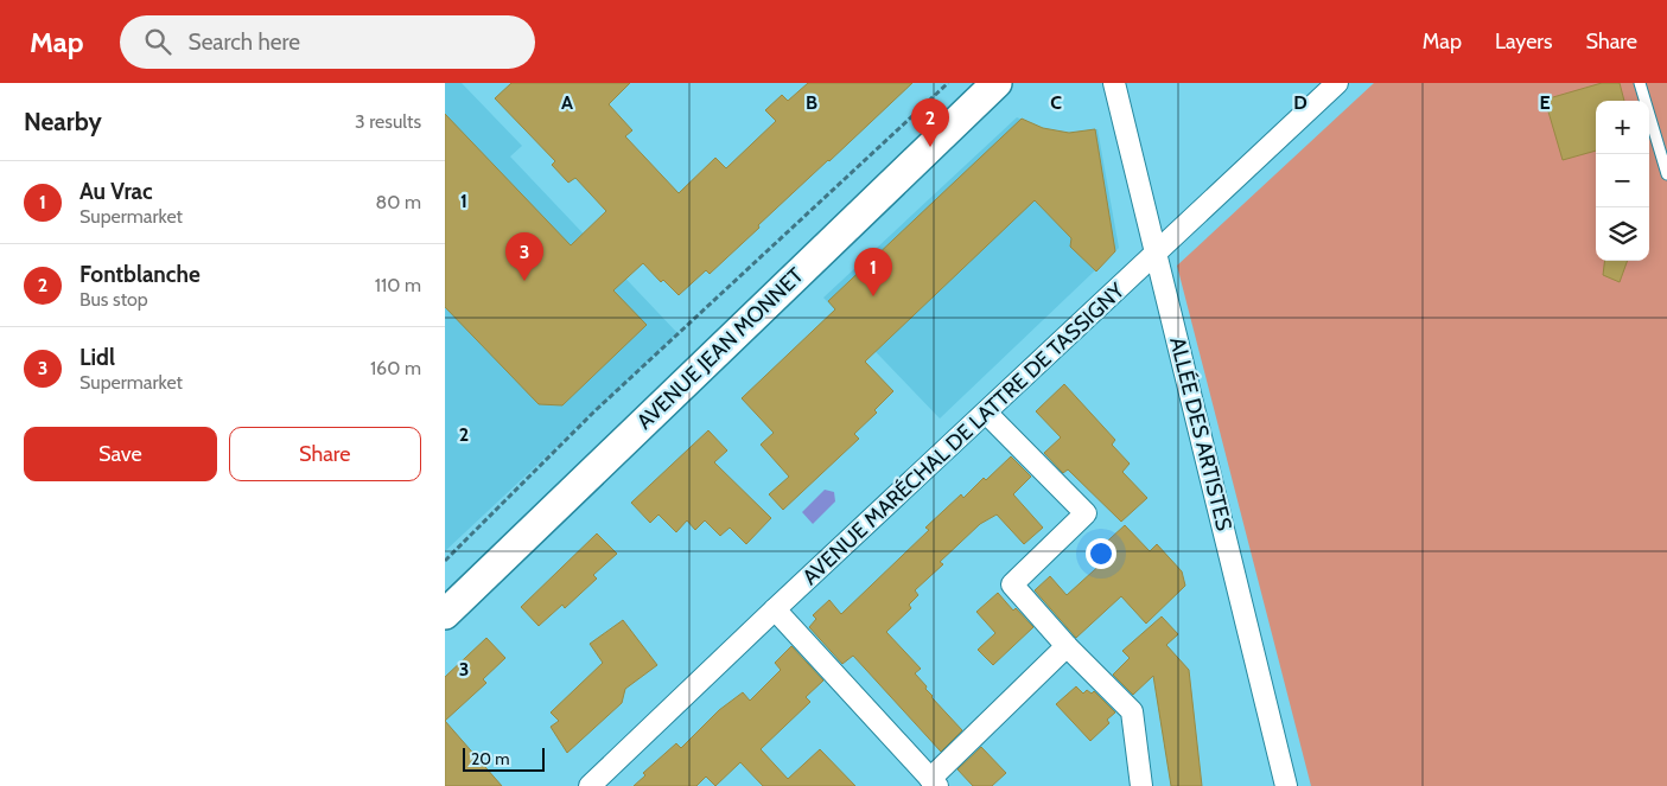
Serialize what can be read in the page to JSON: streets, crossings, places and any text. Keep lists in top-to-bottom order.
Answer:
{
  "streets": {
    "street": ["AVENUE JEAN MONNET", "AVENUE MARÉCHAL DE LATTRE DE TASSIGNY", "ALLÉE DES ARTISTES"]
  },
  "crossings": [
    ["AVENUE MARÉCHAL DE LATTRE DE TASSIGNY", "ALLÉE DES ARTISTES"]
  ],
  "scale_bar": "20 m",
  "page": {
    "header": "Map",
    "search": "Search here",
    "nav": ["Map", "Layers", "Share"],
    "heading": ["Nearby", "3 results"],
    "pins": ["2", "3", "1"],
    "map_buttons": ["+", "−"],
    "list": [
      {
        "mark": "1",
        "name": "Au Vrac",
        "note": "Supermarket",
        "value": "80 m"
      },
      {
        "mark": "2",
        "name": "Fontblanche",
        "note": "Bus stop",
        "value": "110 m"
      },
      {
        "mark": "3",
        "name": "Lidl",
        "note": "Supermarket",
        "value": "160 m"
      }
    ],
    "buttons": ["Save", "Share"],
    "scale": "20 m"
  },
  "grid": {
    "columns": [
      "A",
      "B",
      "C",
      "D",
      "E"
    ],
    "rows": ["1", "2", "3"]
  }
}
